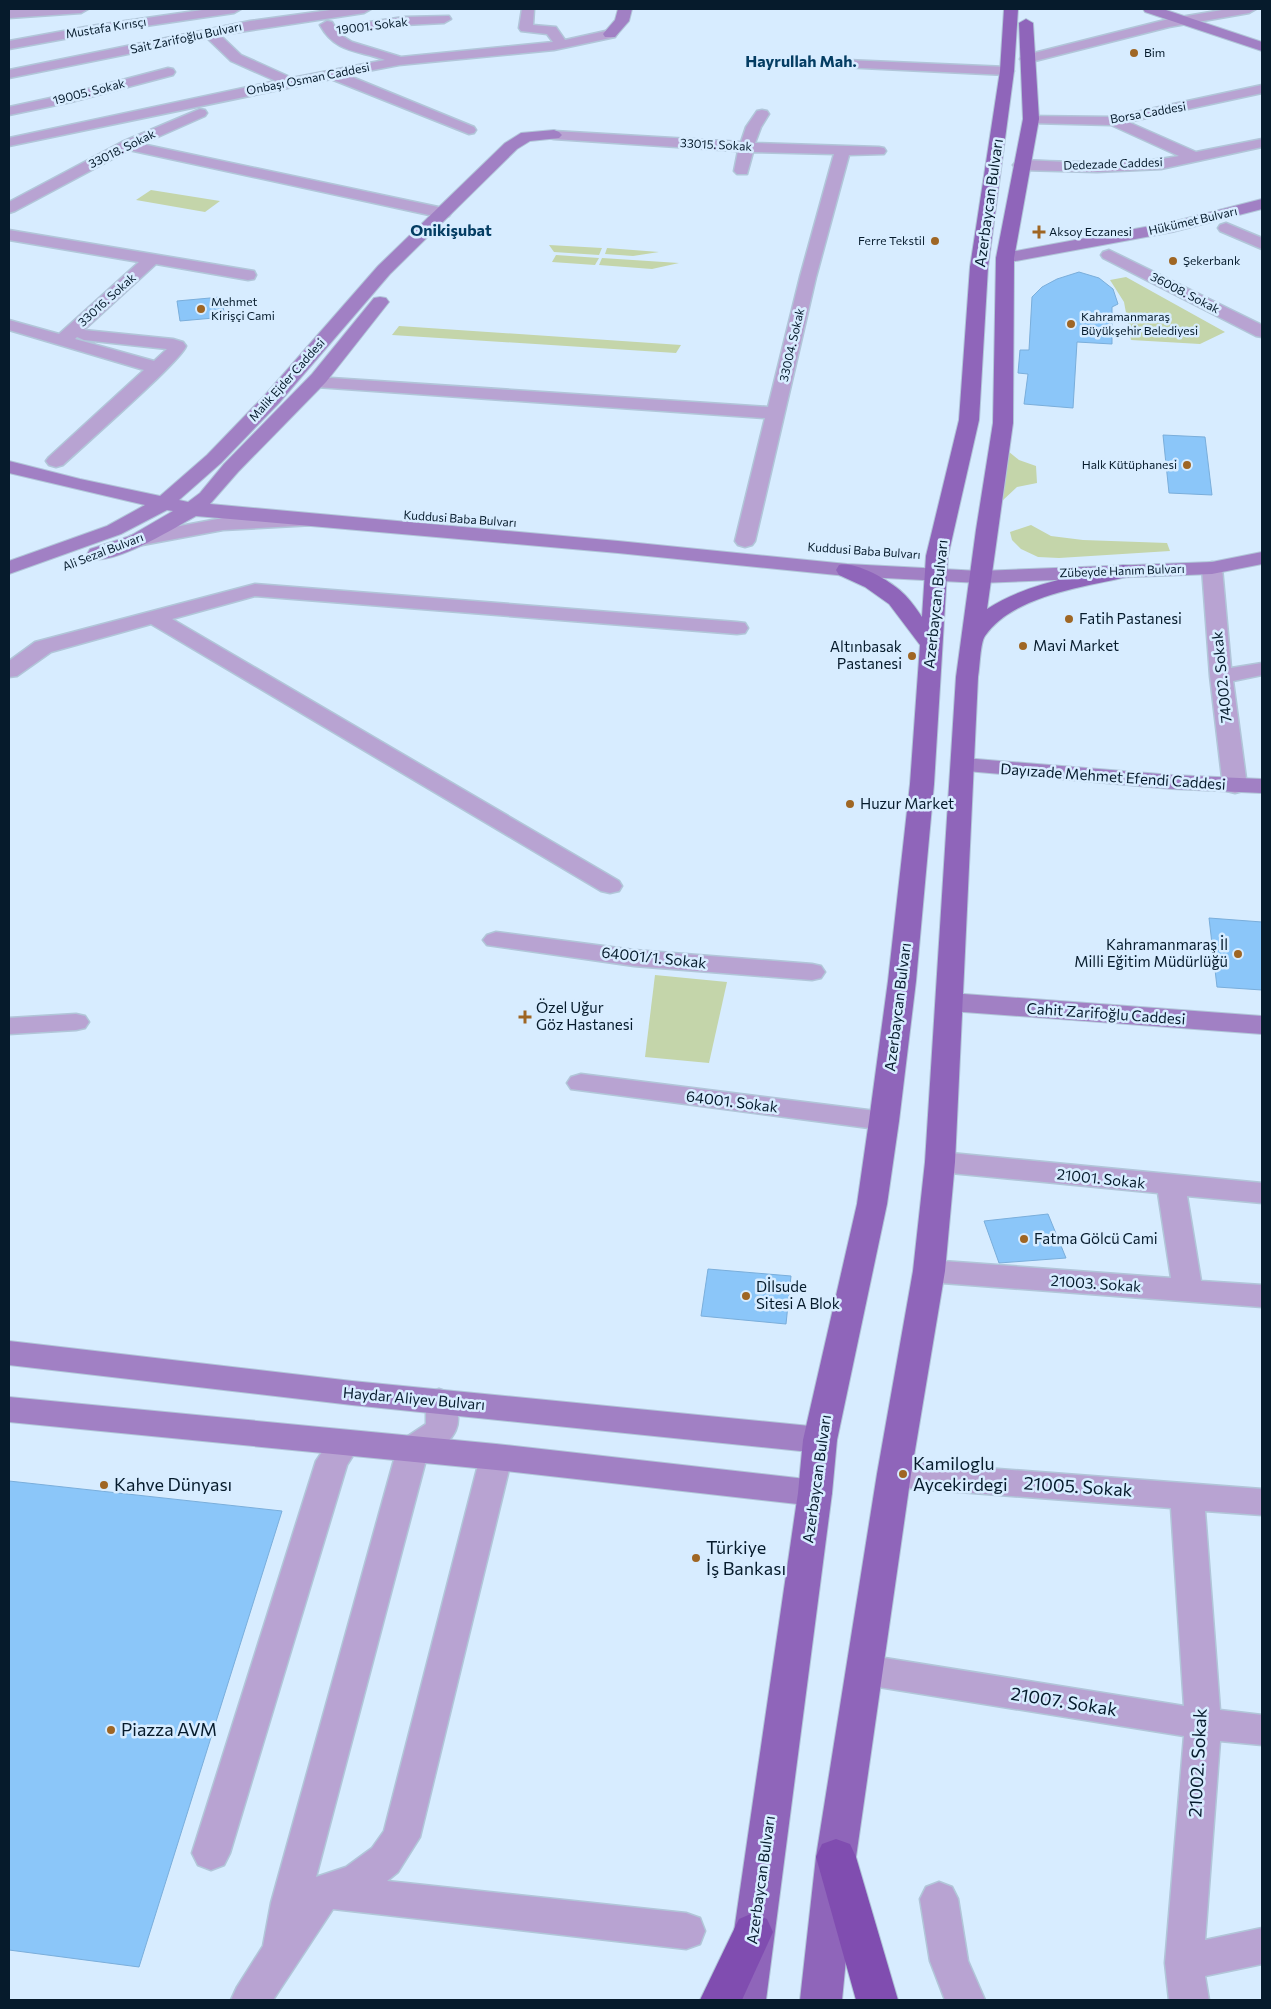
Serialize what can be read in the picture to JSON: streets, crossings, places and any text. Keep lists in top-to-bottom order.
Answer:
{
  "streets": {
    "main road": [
      "Azerbaycan Bulvarı",
      "Hükümet Bulvarı",
      "Malik Ejder Caddesi",
      "Kuddusi Baba Bulvarı",
      "Ali Sezal Bulvarı",
      "Zübeyde Hanım Bulvarı",
      "Dayızade Mehmet Efendi Caddesi",
      "Cahit Zarifoğlu Caddesi",
      "Haydar Aliyev Bulvarı"
    ],
    "street": [
      "19001. Sokak",
      "Mustafa Kırısçı",
      "Sait Zarifoğlu Bulvarı",
      "Onbaşı Osman Caddesi",
      "19005. Sokak",
      "Borsa Caddesi",
      "33015. Sokak",
      "33018. Sokak",
      "Dedezade Caddesi",
      "36008. Sokak",
      "33016. Sokak",
      "33004. Sokak",
      "74002. Sokak",
      "64001/1. Sokak",
      "64001. Sokak",
      "21001. Sokak",
      "21003. Sokak",
      "21005. Sokak",
      "21007. Sokak",
      "21002. Sokak"
    ]
  },
  "crossings": [
    ["Onbaşı Osman Caddesi", "33018. Sokak"],
    ["Borsa Caddesi", "Azerbaycan Bulvarı"],
    ["33015. Sokak", "33004. Sokak"],
    ["33015. Sokak", "Malik Ejder Caddesi"],
    ["Dedezade Caddesi", "Azerbaycan Bulvarı"],
    ["Azerbaycan Bulvarı", "Hükümet Bulvarı"],
    ["Azerbaycan Bulvarı", "Kuddusi Baba Bulvarı"],
    ["Azerbaycan Bulvarı", "Zübeyde Hanım Bulvarı"],
    ["Azerbaycan Bulvarı", "Dayızade Mehmet Efendi Caddesi"],
    ["Azerbaycan Bulvarı", "Cahit Zarifoğlu Caddesi"],
    ["Azerbaycan Bulvarı", "64001. Sokak"],
    ["Azerbaycan Bulvarı", "21001. Sokak"],
    ["Azerbaycan Bulvarı", "21003. Sokak"],
    ["Azerbaycan Bulvarı", "Haydar Aliyev Bulvarı"],
    ["Azerbaycan Bulvarı", "21005. Sokak"],
    ["Azerbaycan Bulvarı", "21007. Sokak"],
    ["Hükümet Bulvarı", "36008. Sokak"],
    ["33004. Sokak", "Kuddusi Baba Bulvarı"],
    ["Malik Ejder Caddesi", "Kuddusi Baba Bulvarı"],
    ["Malik Ejder Caddesi", "Ali Sezal Bulvarı"],
    ["Kuddusi Baba Bulvarı", "Ali Sezal Bulvarı"],
    ["Kuddusi Baba Bulvarı", "Zübeyde Hanım Bulvarı"],
    ["Zübeyde Hanım Bulvarı", "74002. Sokak"],
    ["74002. Sokak", "Dayızade Mehmet Efendi Caddesi"],
    ["21005. Sokak", "21002. Sokak"],
    ["21007. Sokak", "21002. Sokak"]
  ],
  "districts": ["Hayrullah Mah.", "Onikişubat"],
  "places": {
    "other": [
      "Bim",
      "Ferre Tekstil",
      "Şekerbank",
      "Mehmet Kirişçi Cami",
      "Kahramanmaraş Büyükşehir Belediyesi",
      "Halk Kütüphanesi",
      "Fatih Pastanesi",
      "Mavi Market",
      "Altınbasak Pastanesi",
      "Huzur Market",
      "Kahramanmaraş İl Milli Eğitim Müdürlüğü",
      "Fatma Gölcü Cami",
      "Dİlsude Sitesi A Blok",
      "Kamiloglu Aycekirdegi",
      "Kahve Dünyası",
      "Türkiye İş Bankası",
      "Piazza AVM"
    ],
    "health": ["Aksoy Eczanesi", "Özel Uğur Göz Hastanesi"]
  }
}
